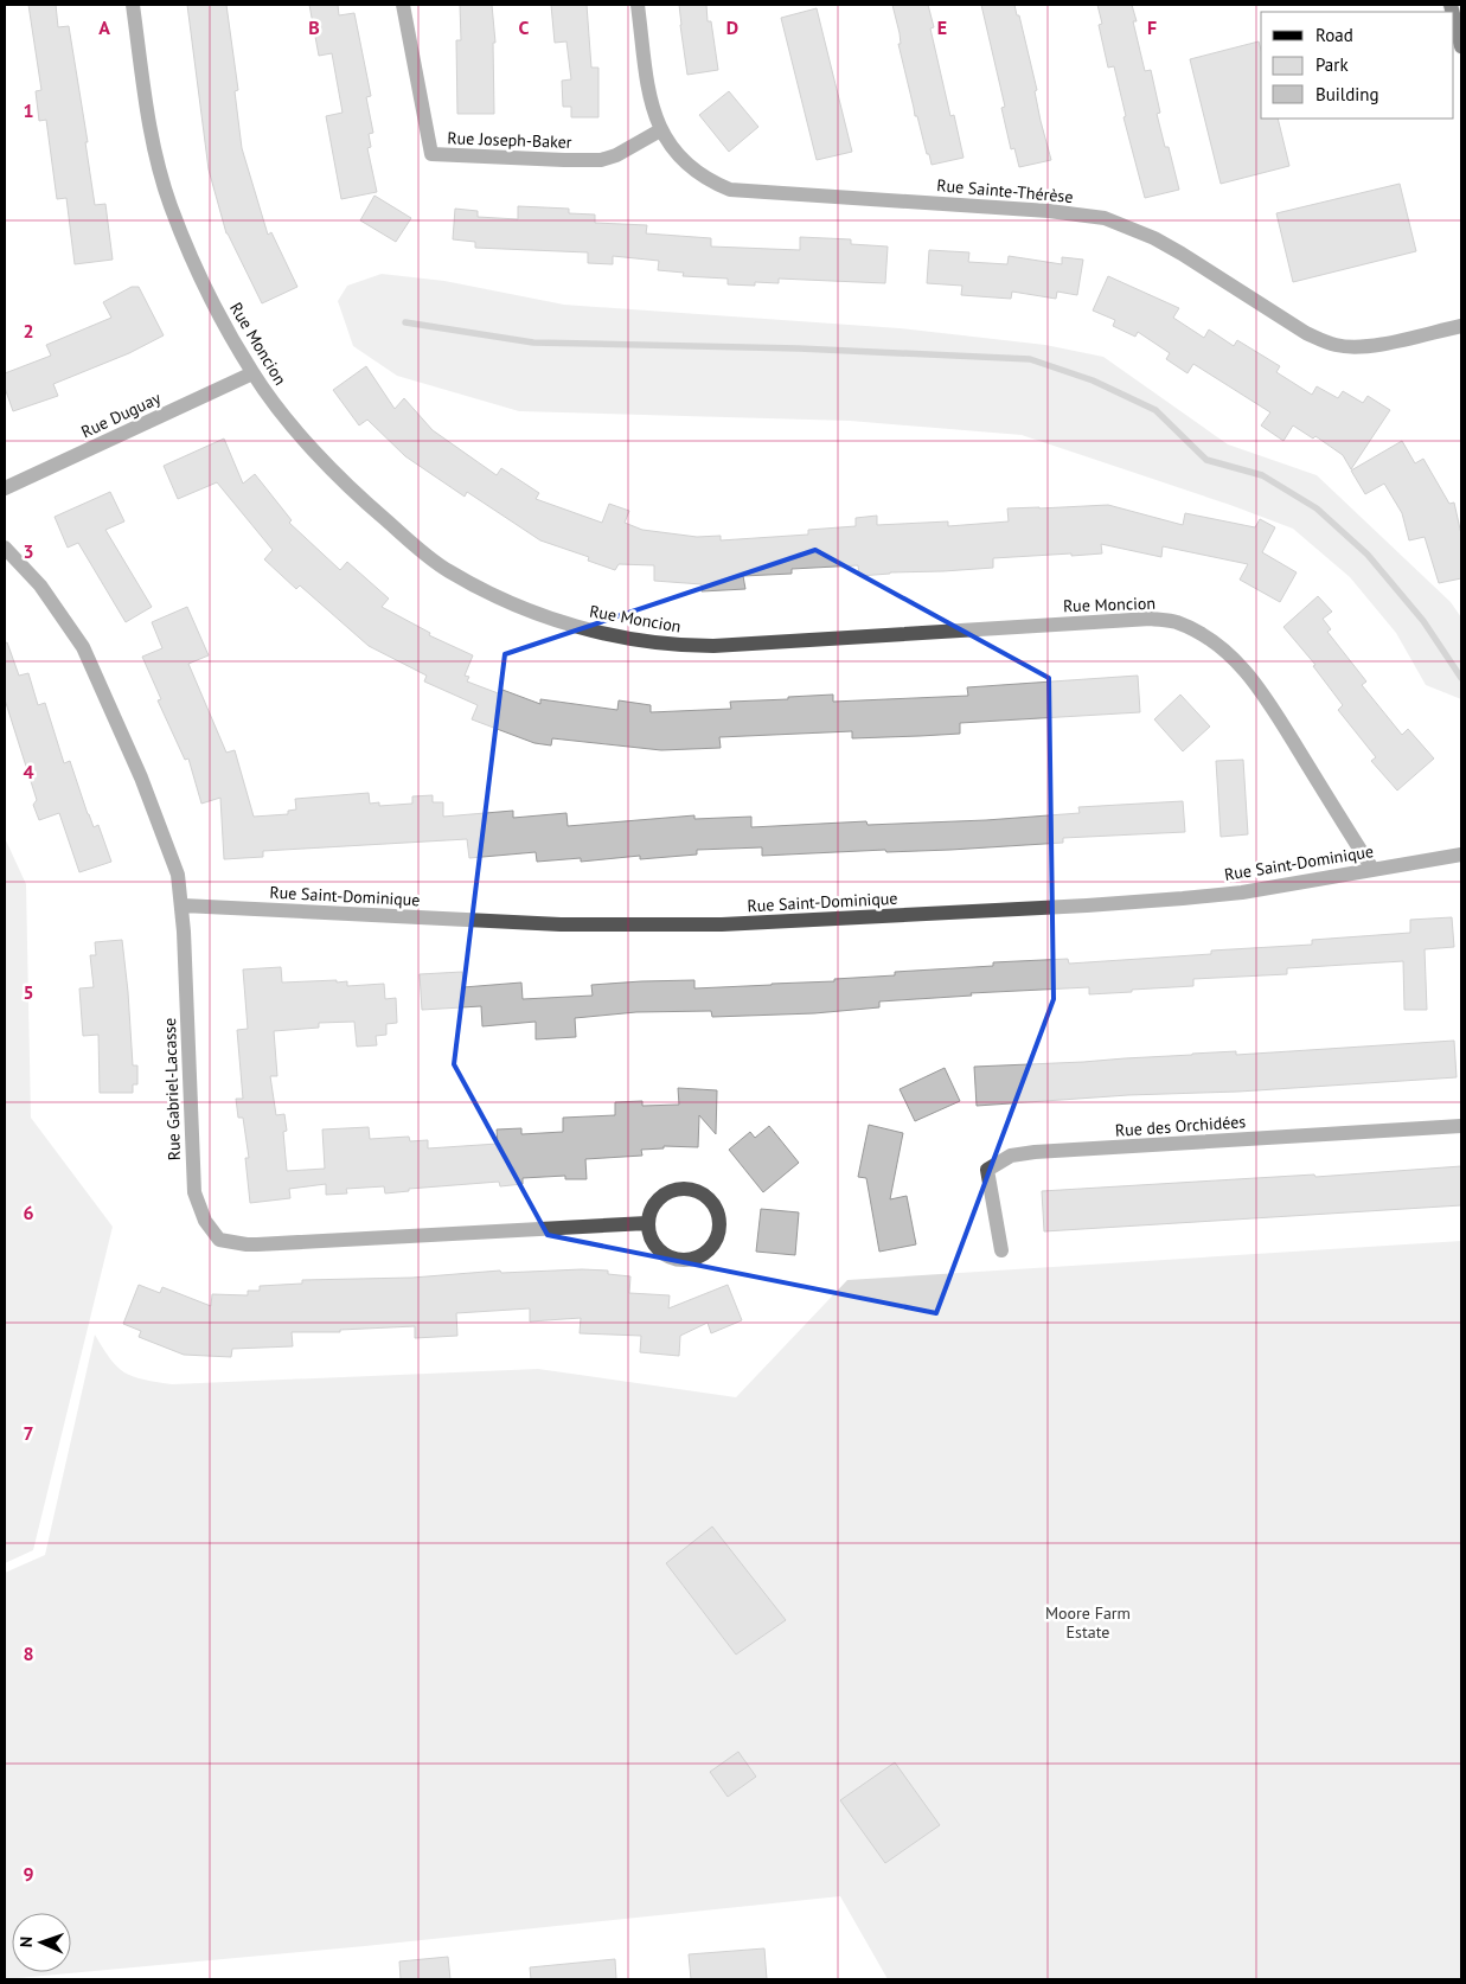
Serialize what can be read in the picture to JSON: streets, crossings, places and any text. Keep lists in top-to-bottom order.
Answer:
{
  "streets": {
    "street": [
      "Rue Joseph-Baker",
      "Rue Sainte-Thérèse",
      "Rue Moncion",
      "Rue Duguay",
      "Rue Saint-Dominique",
      "Rue Gabriel-Lacasse",
      "Rue des Orchidées"
    ]
  },
  "crossings": [
    ["Rue Joseph-Baker", "Rue Sainte-Thérèse"],
    ["Rue Moncion", "Rue Duguay"],
    ["Rue Moncion", "Rue Saint-Dominique"],
    ["Rue Saint-Dominique", "Rue Gabriel-Lacasse"]
  ],
  "parks": ["Moore Farm Estate"],
  "legend": ["Road", "Park", "Building"],
  "north": "left",
  "grid": {
    "columns": [
      "A",
      "B",
      "C",
      "D",
      "E",
      "F"
    ],
    "rows": [
      "1",
      "2",
      "3",
      "4",
      "5",
      "6",
      "7",
      "8",
      "9"
    ]
  }
}
